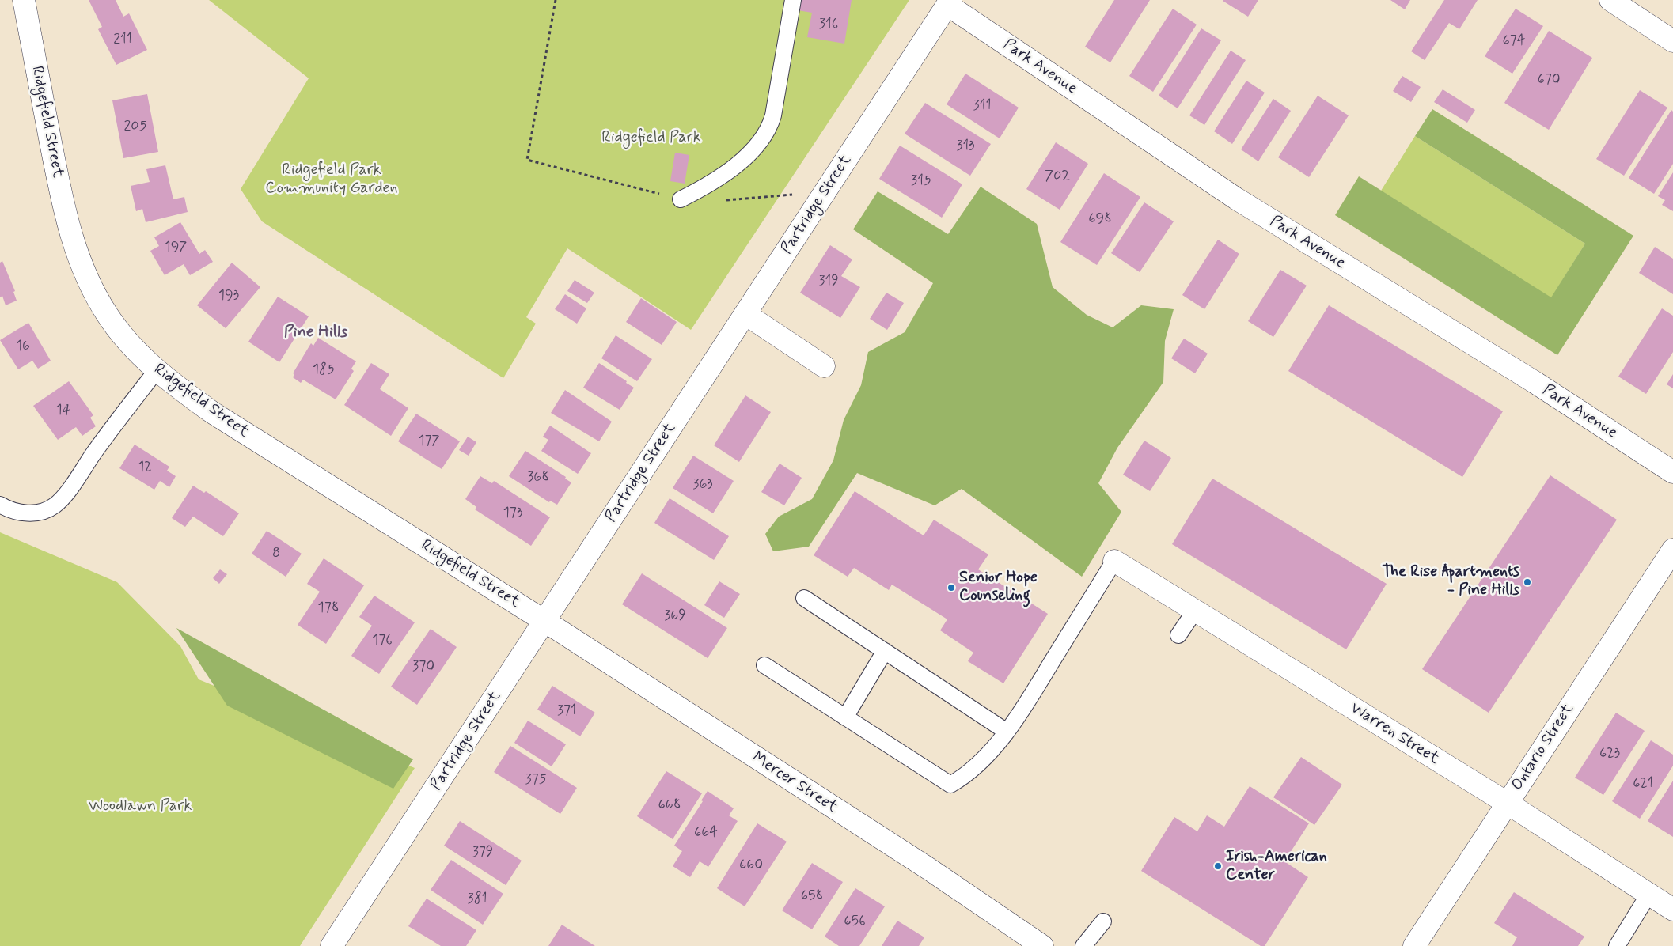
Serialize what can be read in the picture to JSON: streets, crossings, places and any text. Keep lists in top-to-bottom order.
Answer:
{
  "streets": {
    "street": [
      "Park Avenue",
      "Ridgefield Street",
      "Partridge Street",
      "Warren Street",
      "Ontario Street",
      "Mercer Street"
    ]
  },
  "crossings": [
    ["Park Avenue", "Partridge Street"],
    ["Ridgefield Street", "Partridge Street"],
    ["Ridgefield Street", "Mercer Street"],
    ["Partridge Street", "Mercer Street"],
    ["Warren Street", "Ontario Street"]
  ],
  "districts": ["Pine Hills"],
  "parks": ["Ridgefield Park", "Ridgefield Park Community Garden", "Woodlawn Park"],
  "places": ["The Rise Apartments - Pine Hills", "Senior Hope Counseling", "Irish-American Center"],
  "house_numbers": [
    "316",
    "211",
    "674",
    "670",
    "311",
    "205",
    "313",
    "702",
    "315",
    "698",
    "197",
    "319",
    "193",
    "16",
    "185",
    "14",
    "177",
    "12",
    "368",
    "363",
    "173",
    "8",
    "178",
    "369",
    "176",
    "370",
    "371",
    "623",
    "375",
    "621",
    "668",
    "664",
    "379",
    "660",
    "658",
    "381",
    "656"
  ]
}
